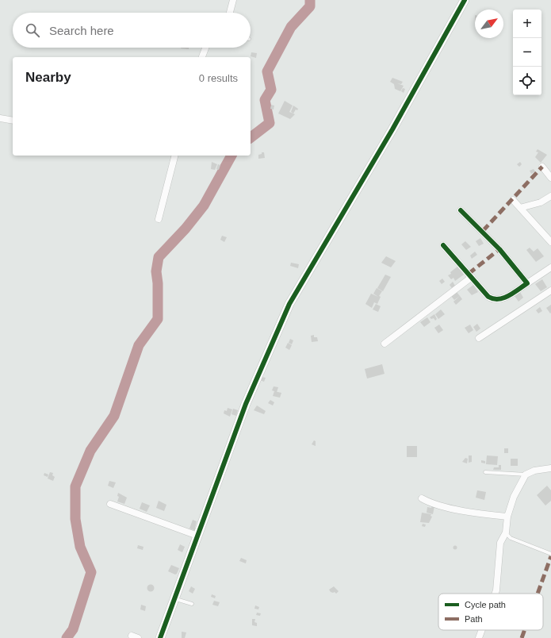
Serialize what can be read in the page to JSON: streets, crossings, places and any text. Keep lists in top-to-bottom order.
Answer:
{
  "legend": ["Cycle path", "Path"],
  "north": "top right",
  "page": {
    "map_buttons": ["+", "−"],
    "search": "Search here",
    "heading": ["Nearby", "0 results"]
  }
}
